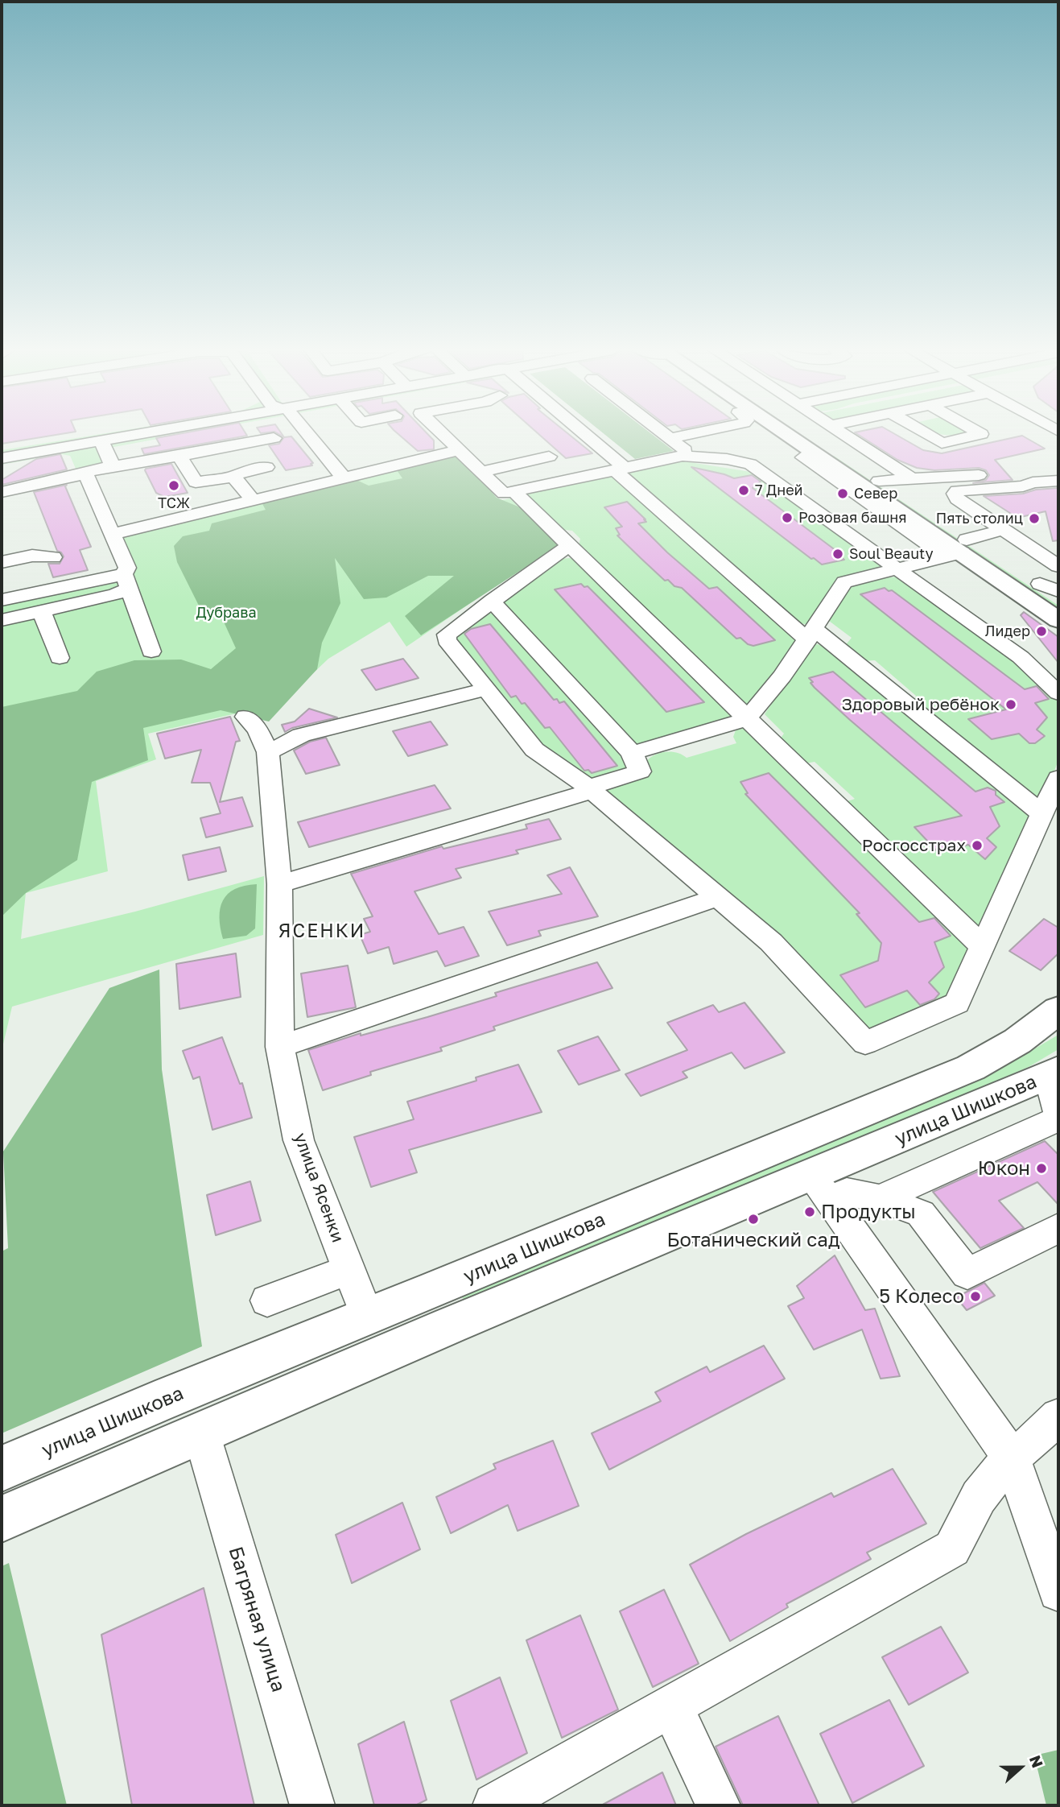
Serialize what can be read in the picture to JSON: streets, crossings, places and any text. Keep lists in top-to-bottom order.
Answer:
{
  "streets": {
    "main road": ["улица Шишкова"],
    "street": ["улица Ясенки", "Багряная улица"]
  },
  "crossings": [
    ["улица Шишкова", "улица Ясенки"],
    ["улица Шишкова", "Багряная улица"]
  ],
  "districts": ["ЯСЕНКИ"],
  "parks": ["Дубрава"],
  "places": [
    "ТСЖ",
    "7 Дней",
    "Север",
    "Розовая башня",
    "Пять столиц",
    "Soul Beauty",
    "Лидер",
    "Здоровый ребёнок",
    "Росгосстрах",
    "Юкон",
    "Продукты",
    "Ботанический сад",
    "5 Колесо"
  ],
  "north": "right"
}
